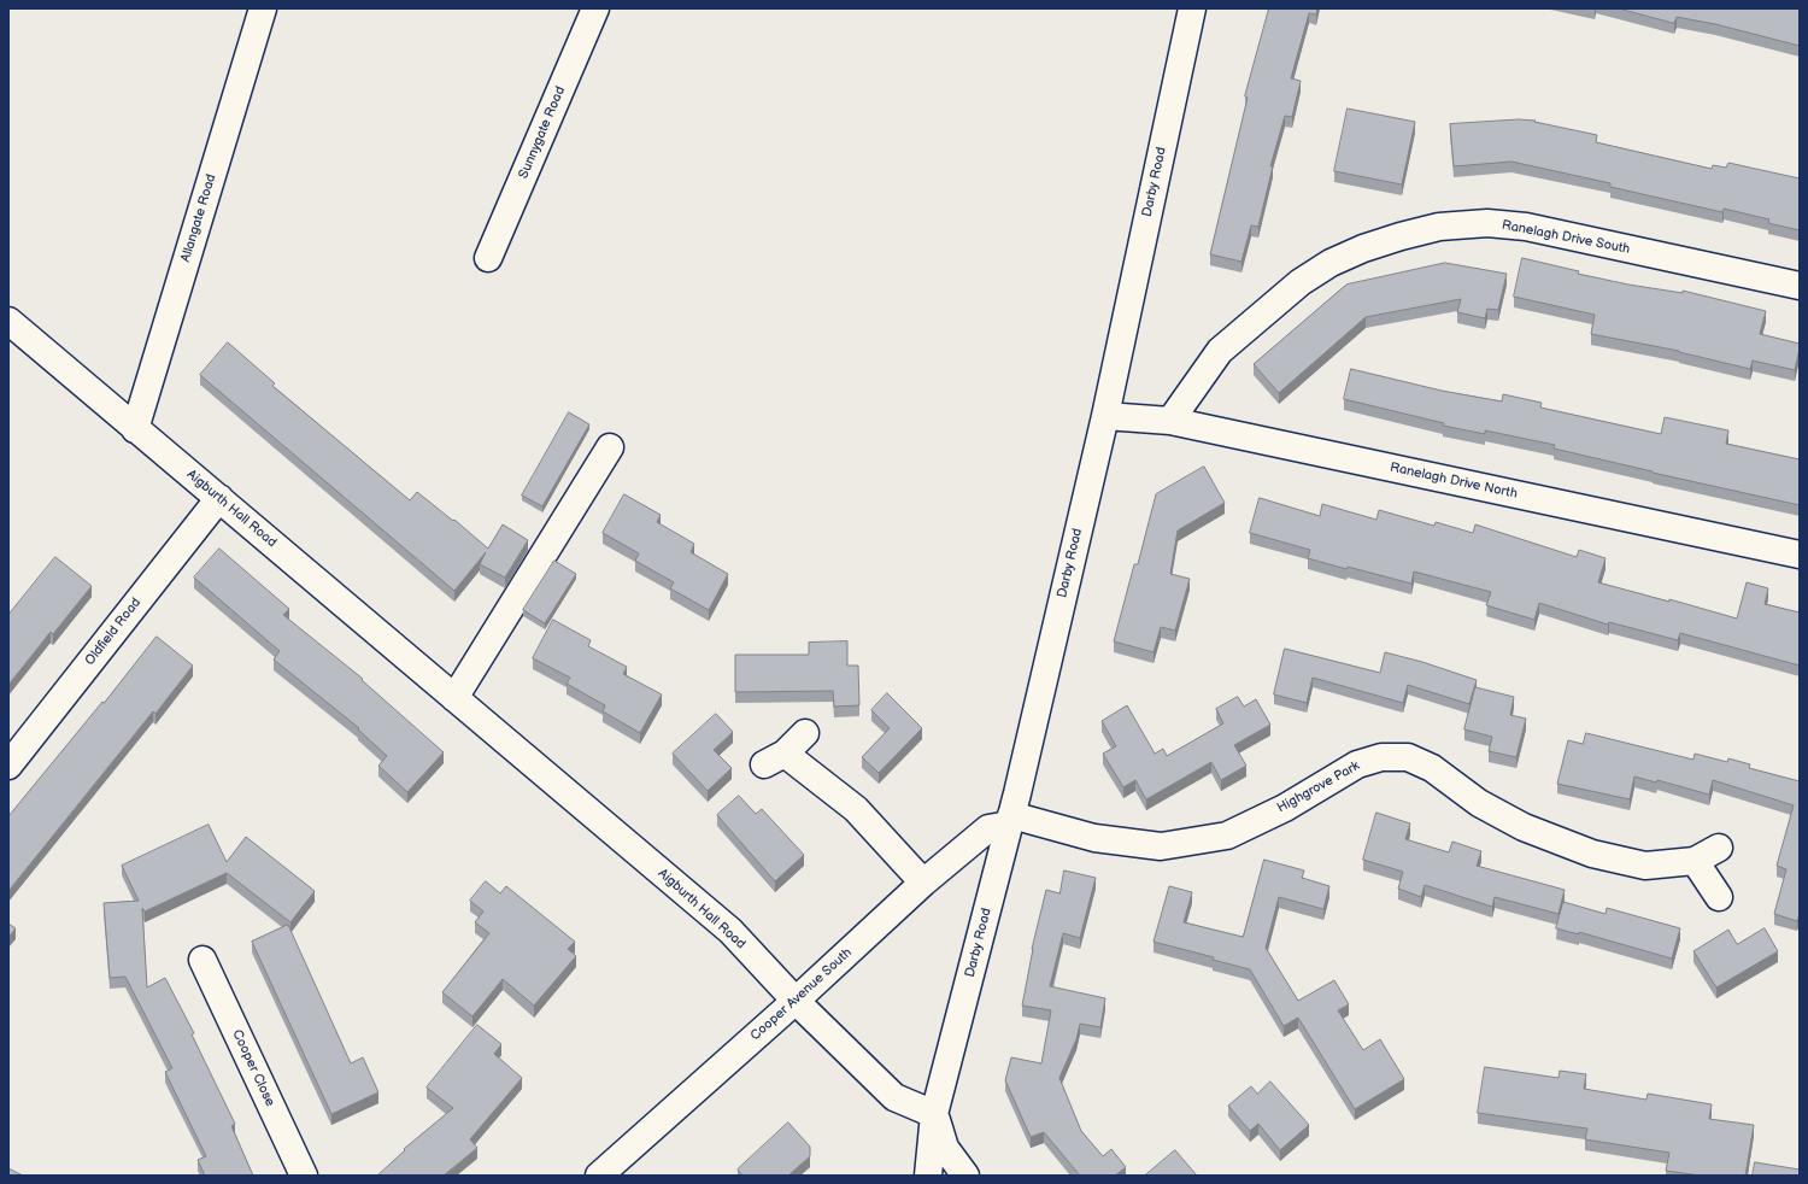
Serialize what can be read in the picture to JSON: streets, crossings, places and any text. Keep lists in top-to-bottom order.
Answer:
{
  "streets": {
    "street": [
      "Sunnygate Road",
      "Darby Road",
      "Allangate Road",
      "Ranelagh Drive South",
      "Ranelagh Drive North",
      "Aigburth Hall Road",
      "Oldfield Road",
      "Highgrove Park",
      "Cooper Avenue South",
      "Cooper Close"
    ]
  },
  "crossings": [
    ["Darby Road", "Ranelagh Drive North"],
    ["Darby Road", "Aigburth Hall Road"],
    ["Darby Road", "Highgrove Park"],
    ["Darby Road", "Cooper Avenue South"],
    ["Allangate Road", "Aigburth Hall Road"],
    ["Ranelagh Drive South", "Ranelagh Drive North"],
    ["Aigburth Hall Road", "Oldfield Road"],
    ["Aigburth Hall Road", "Cooper Avenue South"],
    ["Highgrove Park", "Cooper Avenue South"]
  ]
}
